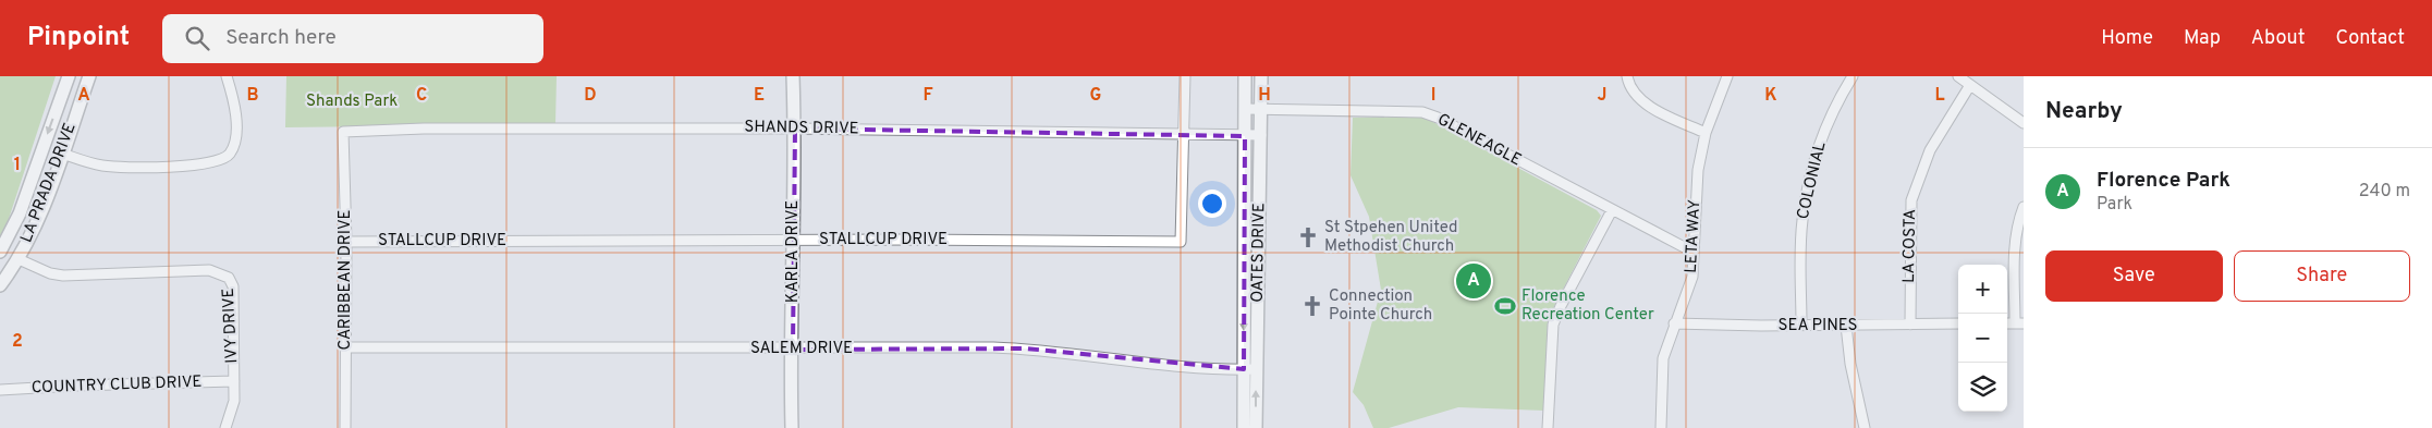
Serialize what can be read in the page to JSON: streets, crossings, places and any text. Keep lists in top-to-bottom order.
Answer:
{
  "streets": {
    "main road": ["LA PRADA DRIVE", "KARLA DRIVE", "OATES DRIVE"],
    "street": [
      "SHANDS DRIVE",
      "GLENEAGLE",
      "COLONIAL",
      "LETA WAY",
      "STALLCUP DRIVE",
      "LA COSTA",
      "CARIBBEAN DRIVE",
      "IVY DRIVE",
      "SEA PINES",
      "SALEM DRIVE",
      "COUNTRY CLUB DRIVE"
    ]
  },
  "crossings": [
    ["SHANDS DRIVE", "STALLCUP DRIVE"],
    ["SHANDS DRIVE", "KARLA DRIVE"],
    ["SHANDS DRIVE", "OATES DRIVE"],
    ["SHANDS DRIVE", "CARIBBEAN DRIVE"],
    ["GLENEAGLE", "LETA WAY"],
    ["GLENEAGLE", "OATES DRIVE"],
    ["COLONIAL", "SEA PINES"],
    ["LA PRADA DRIVE", "IVY DRIVE"],
    ["LETA WAY", "SEA PINES"],
    ["STALLCUP DRIVE", "KARLA DRIVE"],
    ["STALLCUP DRIVE", "CARIBBEAN DRIVE"],
    ["LA COSTA", "SEA PINES"],
    ["KARLA DRIVE", "SALEM DRIVE"],
    ["OATES DRIVE", "SALEM DRIVE"],
    ["CARIBBEAN DRIVE", "SALEM DRIVE"],
    ["IVY DRIVE", "COUNTRY CLUB DRIVE"]
  ],
  "parks": ["Shands Park"],
  "places": {
    "church": ["St Stpehen United Methodist Church", "Connection Pointe Church"],
    "sports": ["Florence Recreation Center"]
  },
  "page": {
    "header": "Pinpoint",
    "search": "Search here",
    "nav": [
      "Home",
      "Map",
      "About",
      "Contact"
    ],
    "heading": "Nearby",
    "list": [
      {
        "mark": "A",
        "name": "Florence Park",
        "note": "Park",
        "value": "240 m"
      }
    ],
    "buttons": ["Save", "Share"],
    "pins": "A",
    "map_buttons": ["+", "−"]
  },
  "grid": {
    "columns": [
      "A",
      "B",
      "C",
      "D",
      "E",
      "F",
      "G",
      "H",
      "I",
      "J",
      "K",
      "L"
    ],
    "rows": ["1", "2"]
  }
}
